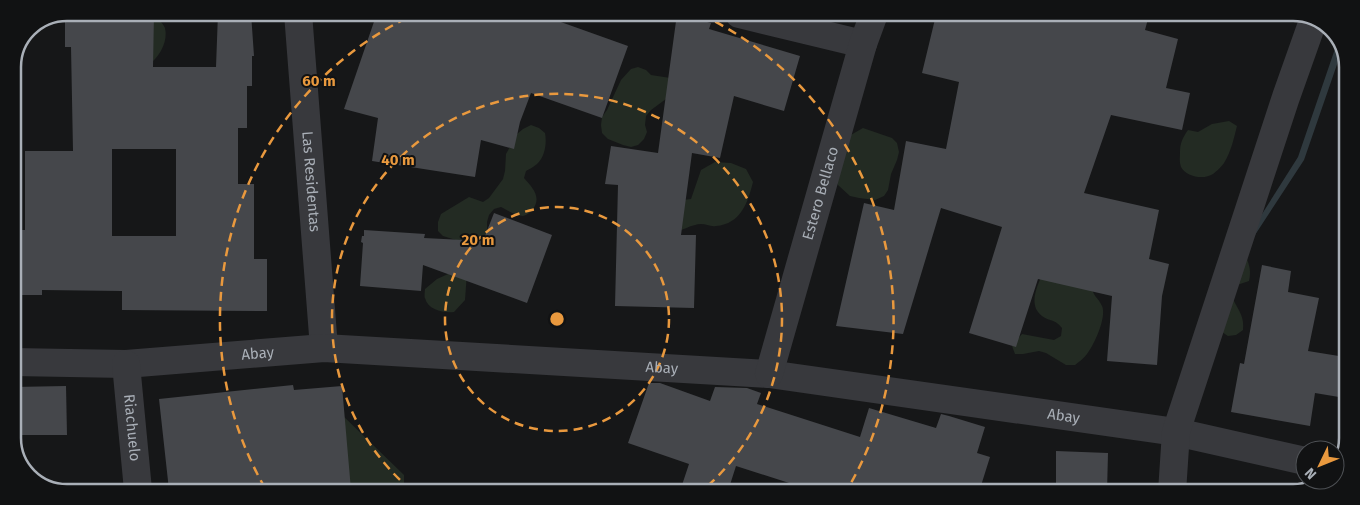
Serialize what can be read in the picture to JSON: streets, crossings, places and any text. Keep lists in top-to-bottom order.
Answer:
{
  "streets": {
    "street": [
      "Las Residentas",
      "Estero Bellaco",
      "Abay",
      "Riachuelo"
    ]
  },
  "crossings": [
    ["Las Residentas", "Abay"],
    ["Estero Bellaco", "Abay"],
    ["Abay", "Riachuelo"]
  ],
  "north": "bottom left",
  "rings": ["60 m", "40 m", "20 m"]
}
